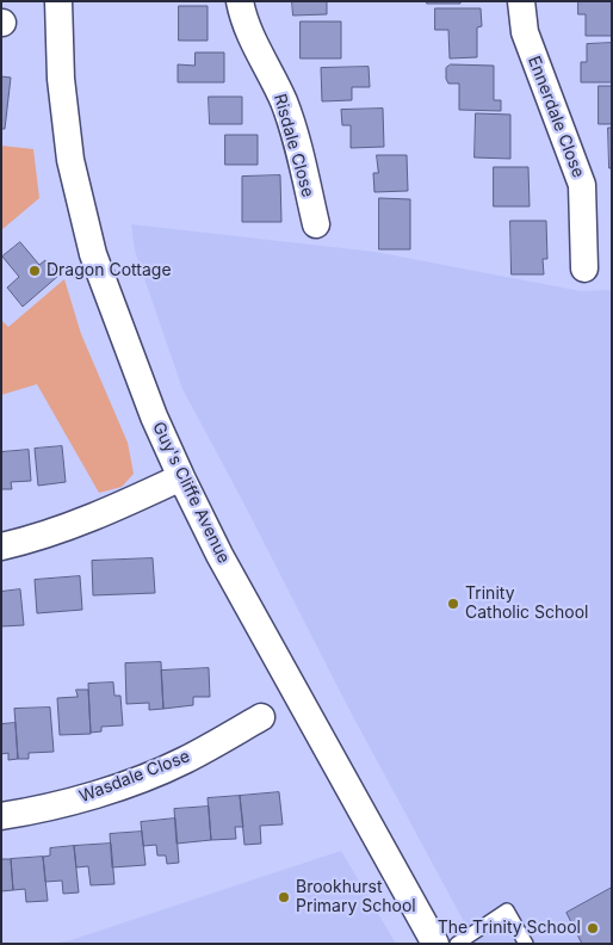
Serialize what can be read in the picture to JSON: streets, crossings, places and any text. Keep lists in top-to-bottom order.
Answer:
{
  "streets": {
    "street": [
      "Ennerdale Close",
      "Risdale Close",
      "Guy's Cliffe Avenue",
      "Wasdale Close"
    ]
  },
  "places": [
    "Dragon Cottage",
    "Trinity Catholic School",
    "Brookhurst Primary School",
    "The Trinity School"
  ]
}
